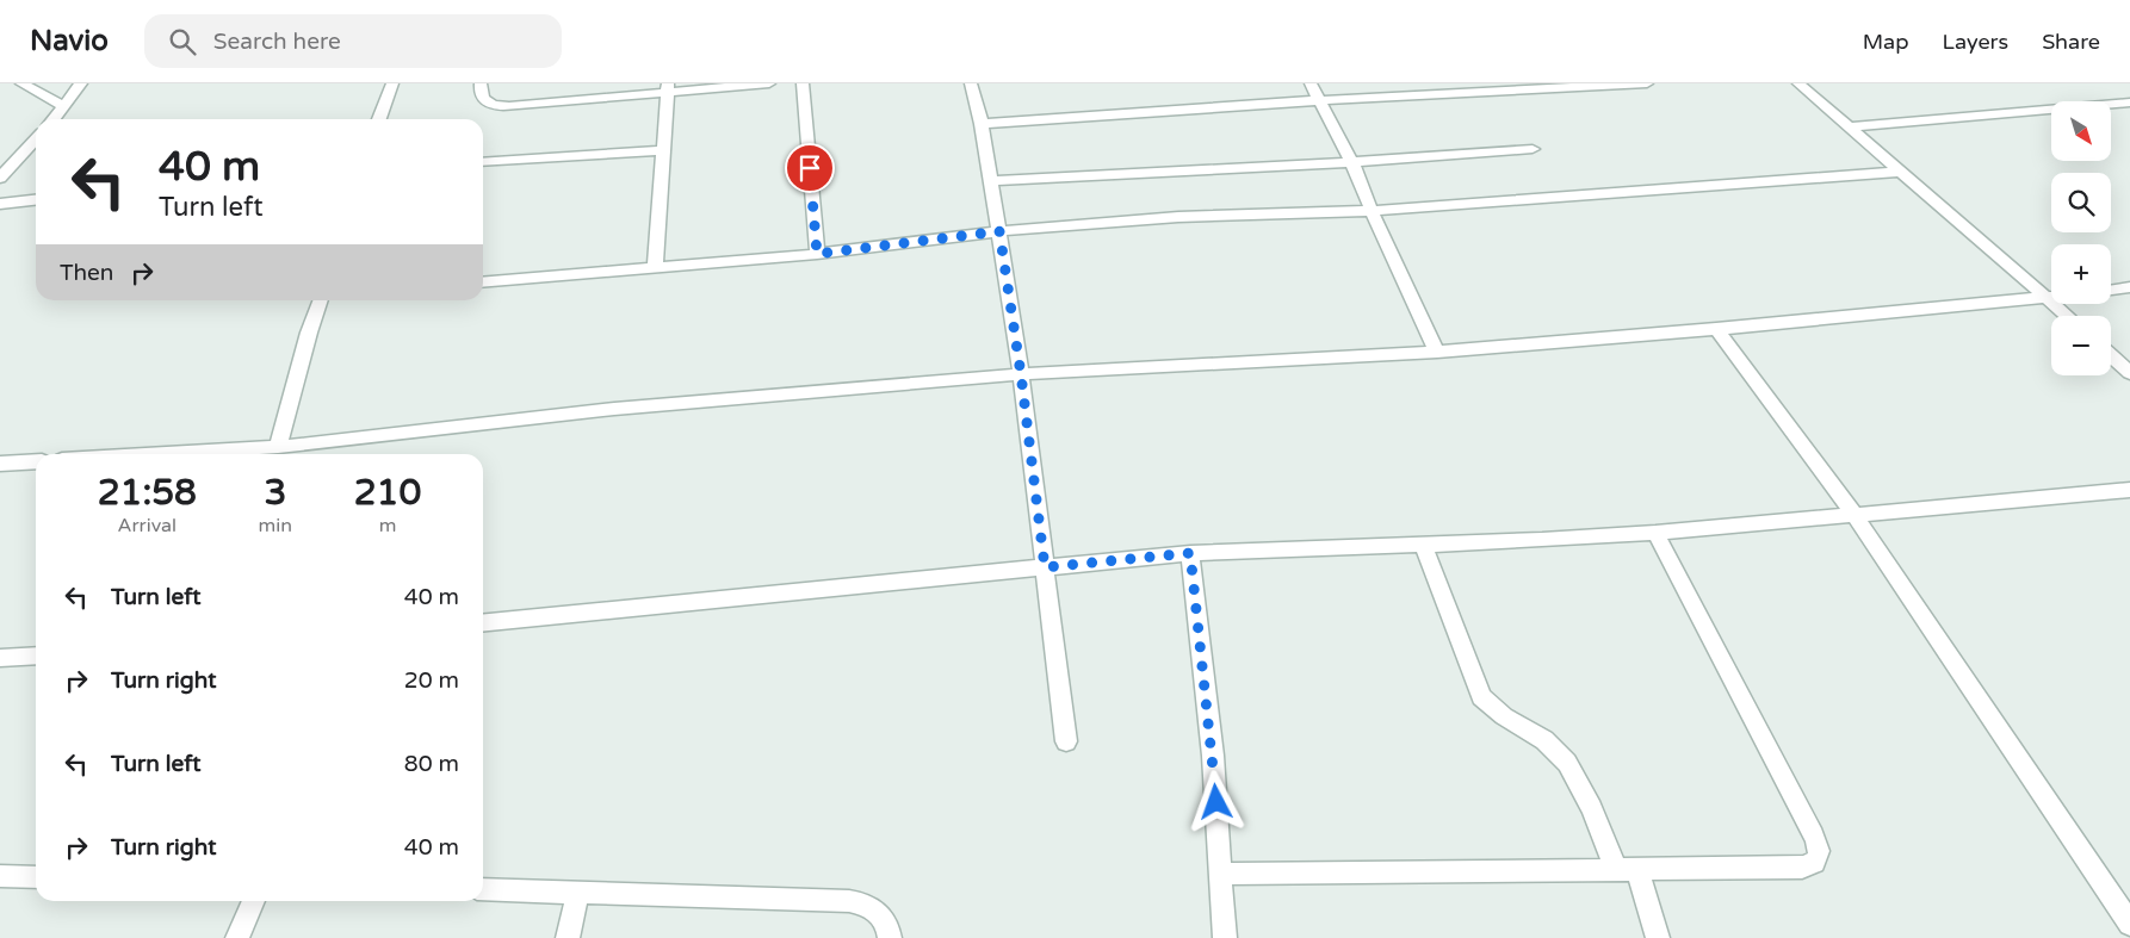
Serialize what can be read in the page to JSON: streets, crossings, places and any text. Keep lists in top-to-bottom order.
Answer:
{
  "north": "bottom right",
  "page": {
    "header": "Navio",
    "search": "Search here",
    "nav": ["Map", "Layers", "Share"],
    "map_buttons": ["+", "−"],
    "turn": ["40 m", "Turn left"],
    "then": "Then",
    "eta": [
      "21:58",
      "Arrival",
      "3",
      "min",
      "210",
      "m"
    ],
    "list": [
      {
        "name": "Turn left",
        "value": "40 m"
      },
      {
        "name": "Turn right",
        "value": "20 m"
      },
      {
        "name": "Turn left",
        "value": "80 m"
      },
      {
        "name": "Turn right",
        "value": "40 m"
      }
    ]
  }
}
